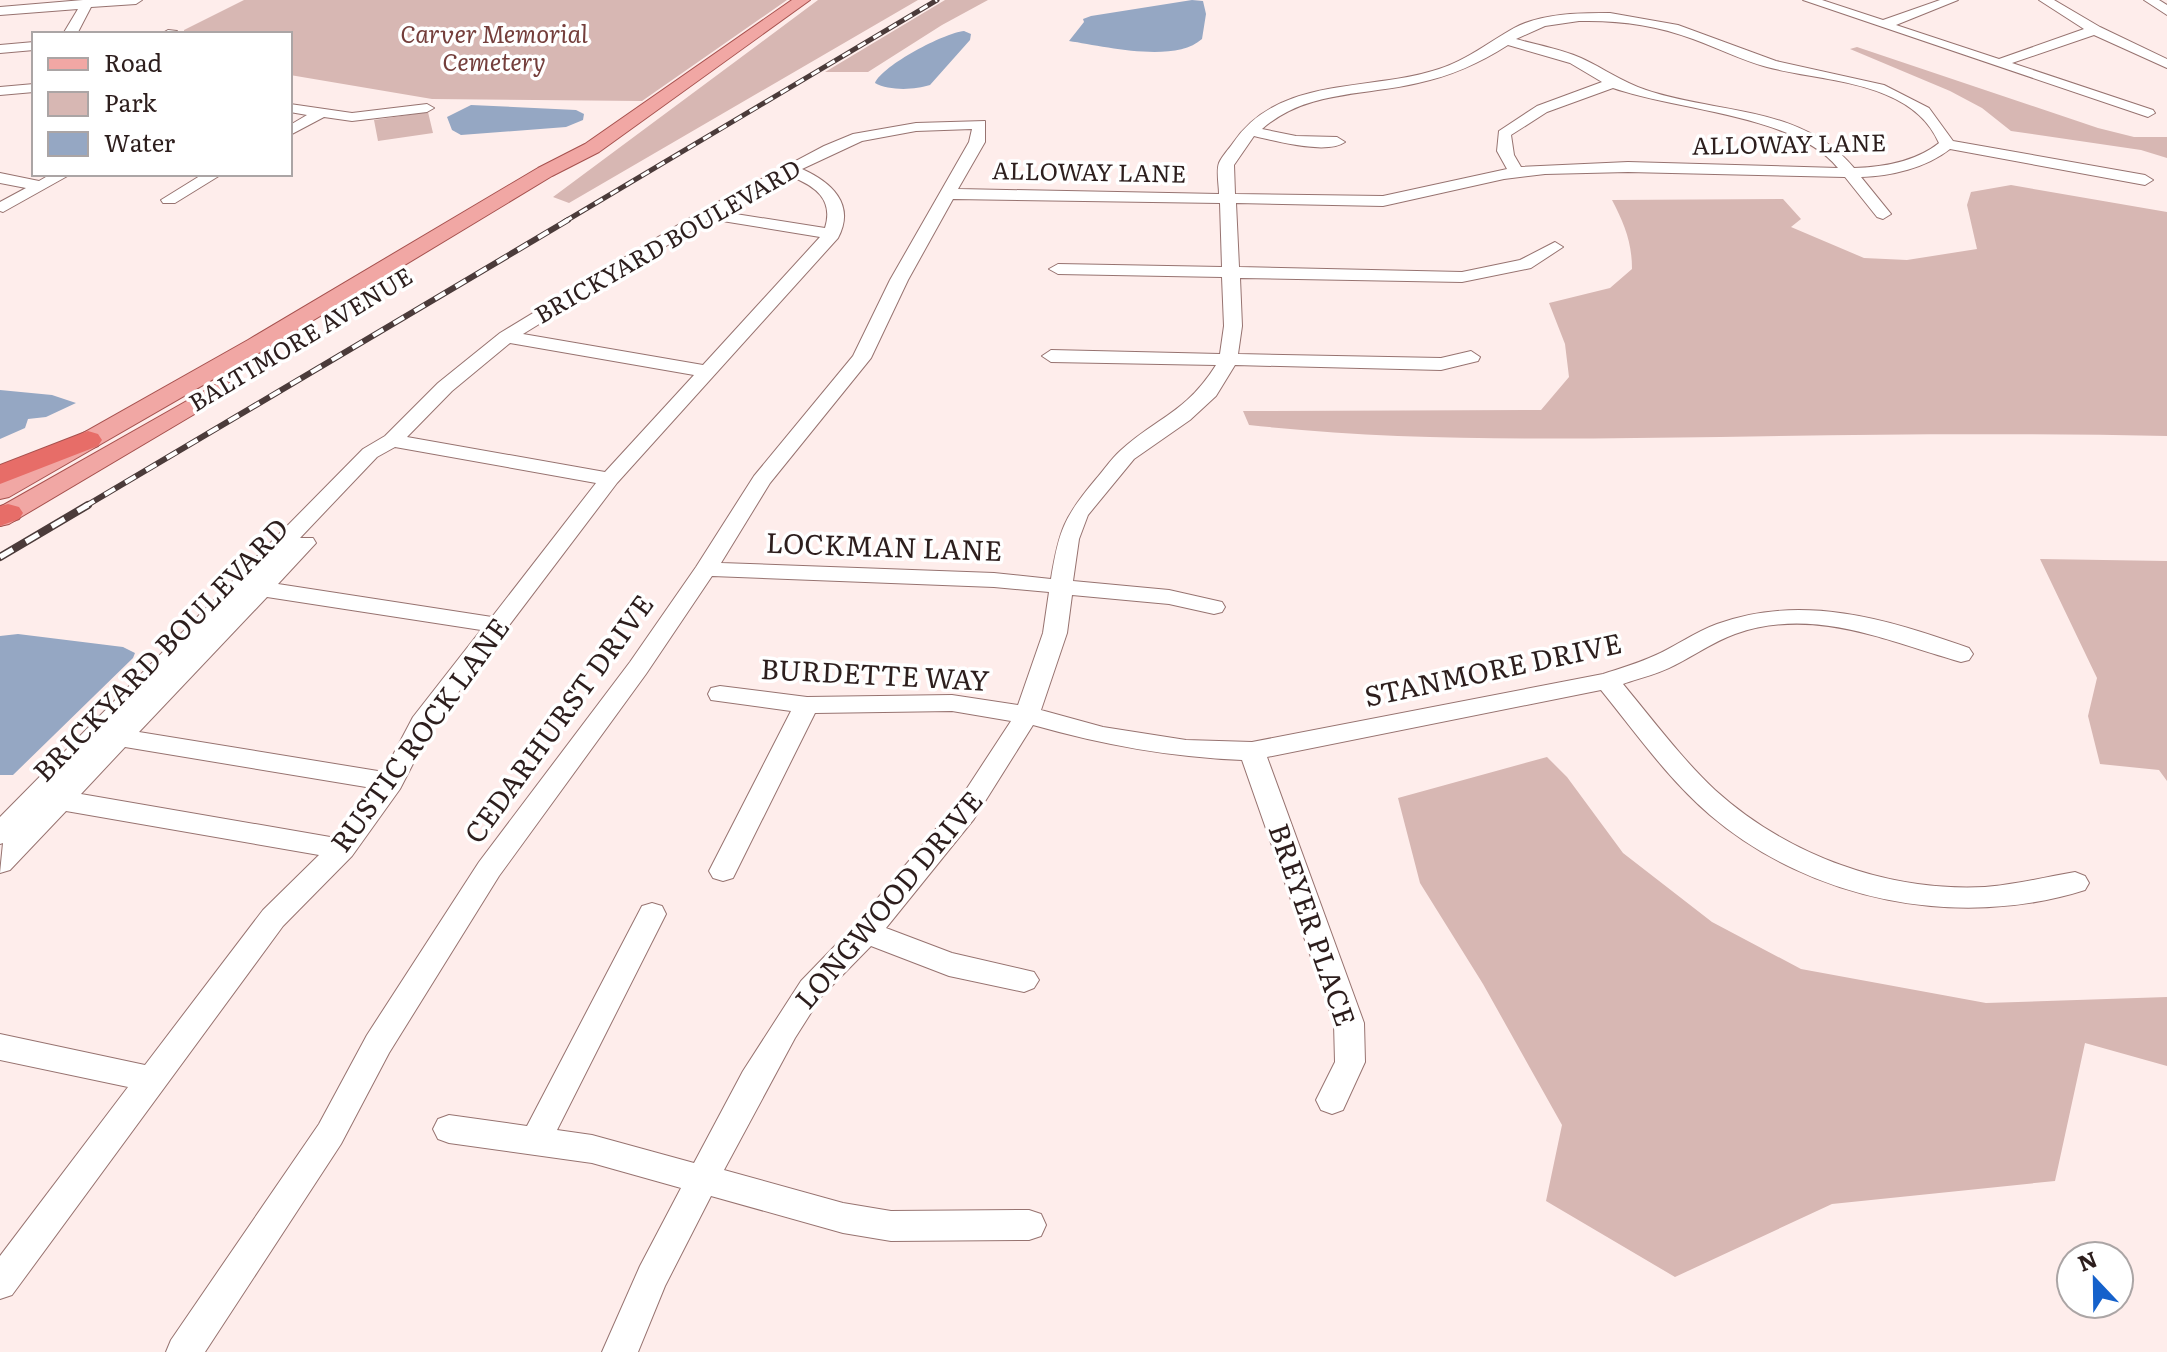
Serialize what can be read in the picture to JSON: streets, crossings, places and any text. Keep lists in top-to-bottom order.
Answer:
{
  "streets": {
    "main road": ["BALTIMORE AVENUE"],
    "street": [
      "ALLOWAY LANE",
      "BRICKYARD BOULEVARD",
      "LOCKMAN LANE",
      "STANMORE DRIVE",
      "BURDETTE WAY",
      "CEDARHURST DRIVE",
      "RUSTIC ROCK LANE",
      "LONGWOOD DRIVE",
      "BREYER PLACE"
    ]
  },
  "crossings": [
    ["ALLOWAY LANE", "CEDARHURST DRIVE"],
    ["ALLOWAY LANE", "LONGWOOD DRIVE"],
    ["BRICKYARD BOULEVARD", "CEDARHURST DRIVE"],
    ["LOCKMAN LANE", "CEDARHURST DRIVE"],
    ["LOCKMAN LANE", "LONGWOOD DRIVE"],
    ["STANMORE DRIVE", "BURDETTE WAY"],
    ["STANMORE DRIVE", "LONGWOOD DRIVE"],
    ["STANMORE DRIVE", "BREYER PLACE"],
    ["BURDETTE WAY", "LONGWOOD DRIVE"]
  ],
  "parks": ["Carver Memorial Cemetery"],
  "legend": ["Road", "Park", "Water"],
  "north": "top"
}
